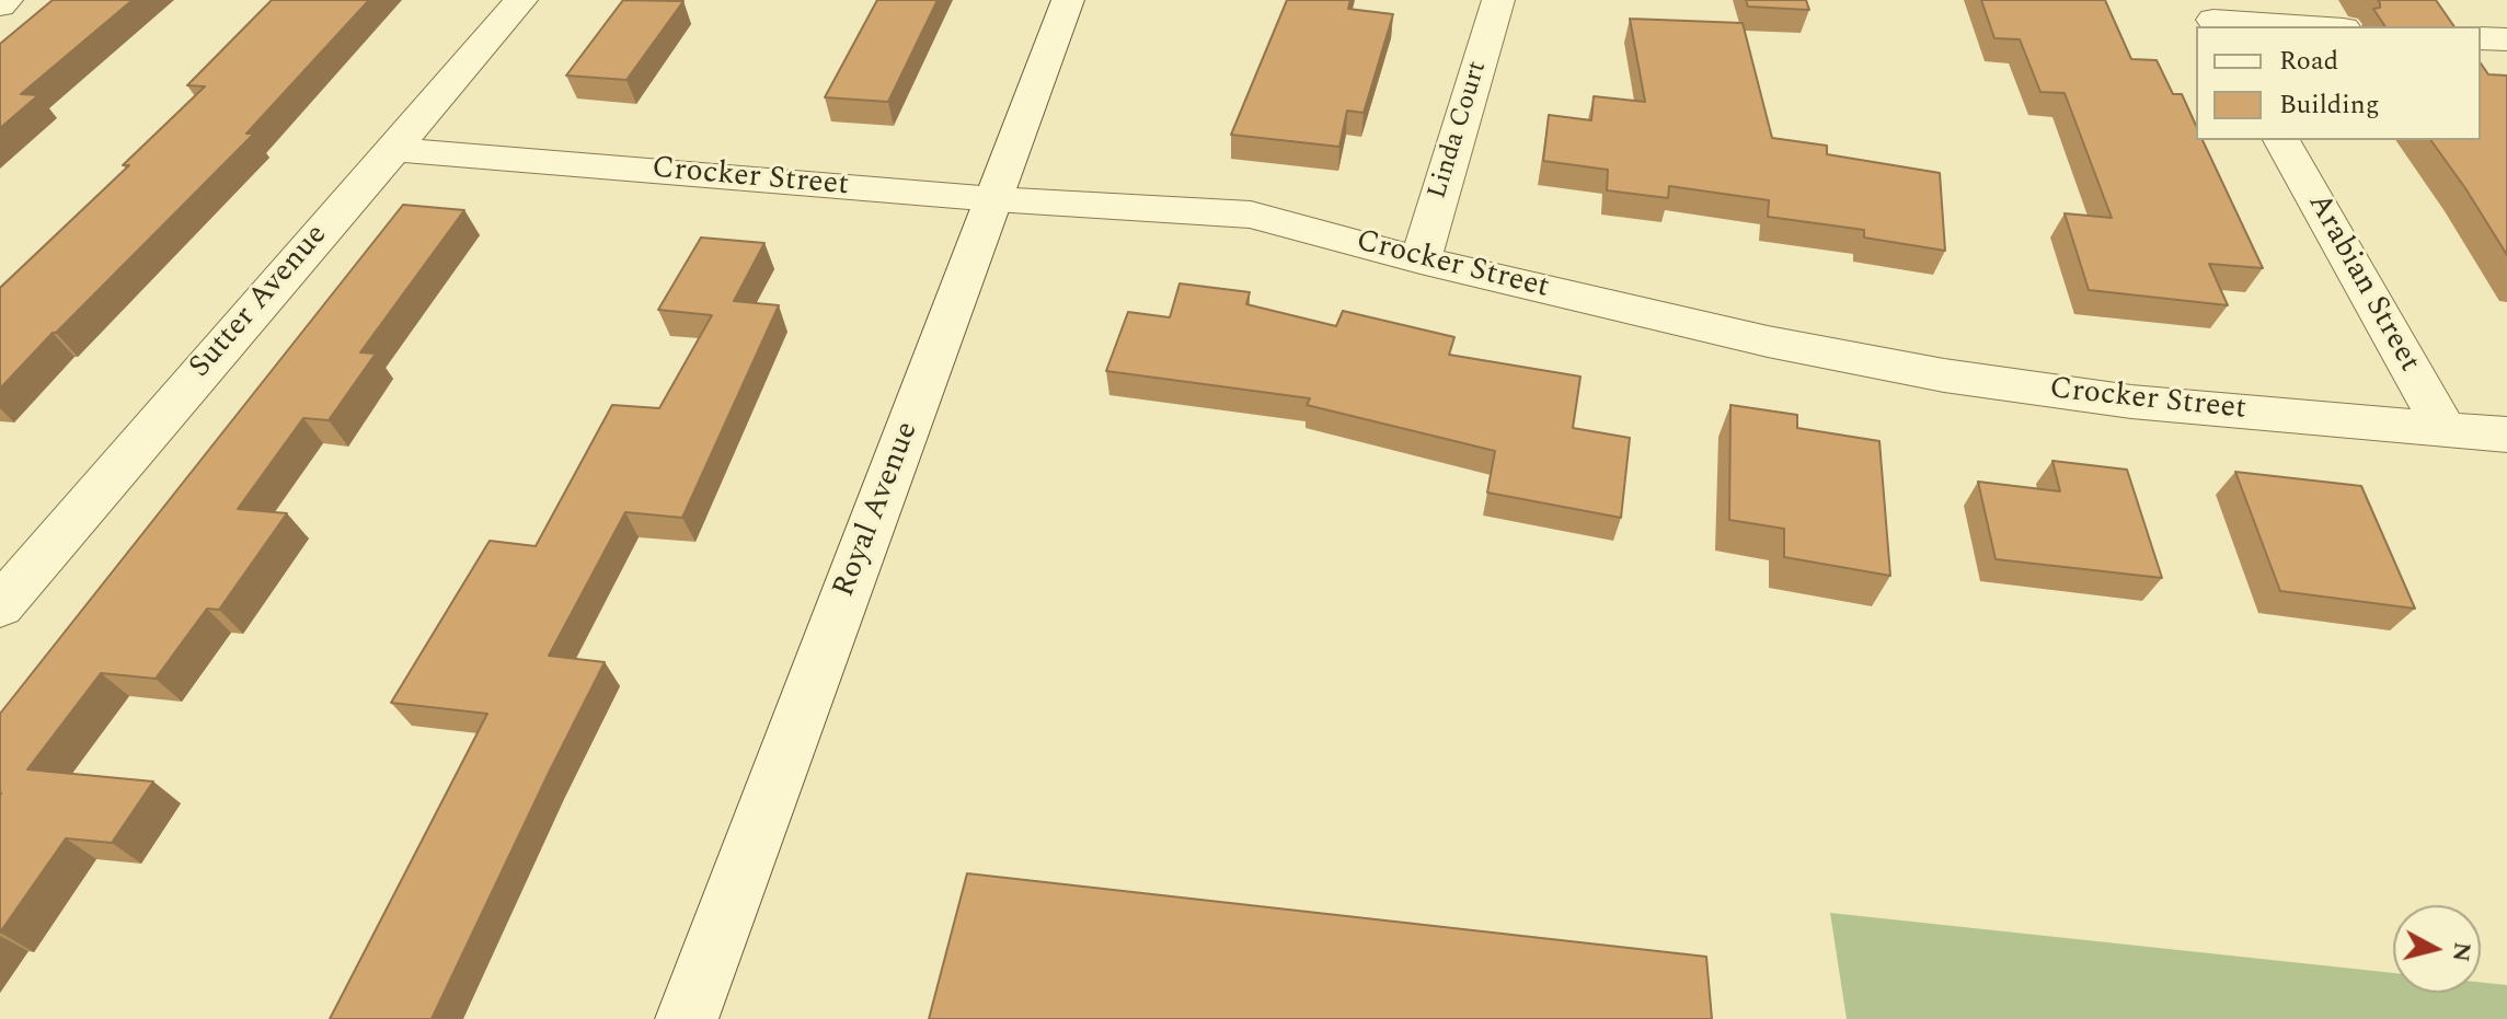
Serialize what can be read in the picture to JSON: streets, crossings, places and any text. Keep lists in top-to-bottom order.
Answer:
{
  "streets": {
    "street": [
      "Linda Court",
      "Crocker Street",
      "Arabian Street",
      "Sutter Avenue",
      "Royal Avenue"
    ]
  },
  "crossings": [
    ["Linda Court", "Crocker Street"],
    ["Crocker Street", "Arabian Street"],
    ["Crocker Street", "Sutter Avenue"],
    ["Crocker Street", "Royal Avenue"]
  ],
  "legend": ["Road", "Building"],
  "north": "right"
}
